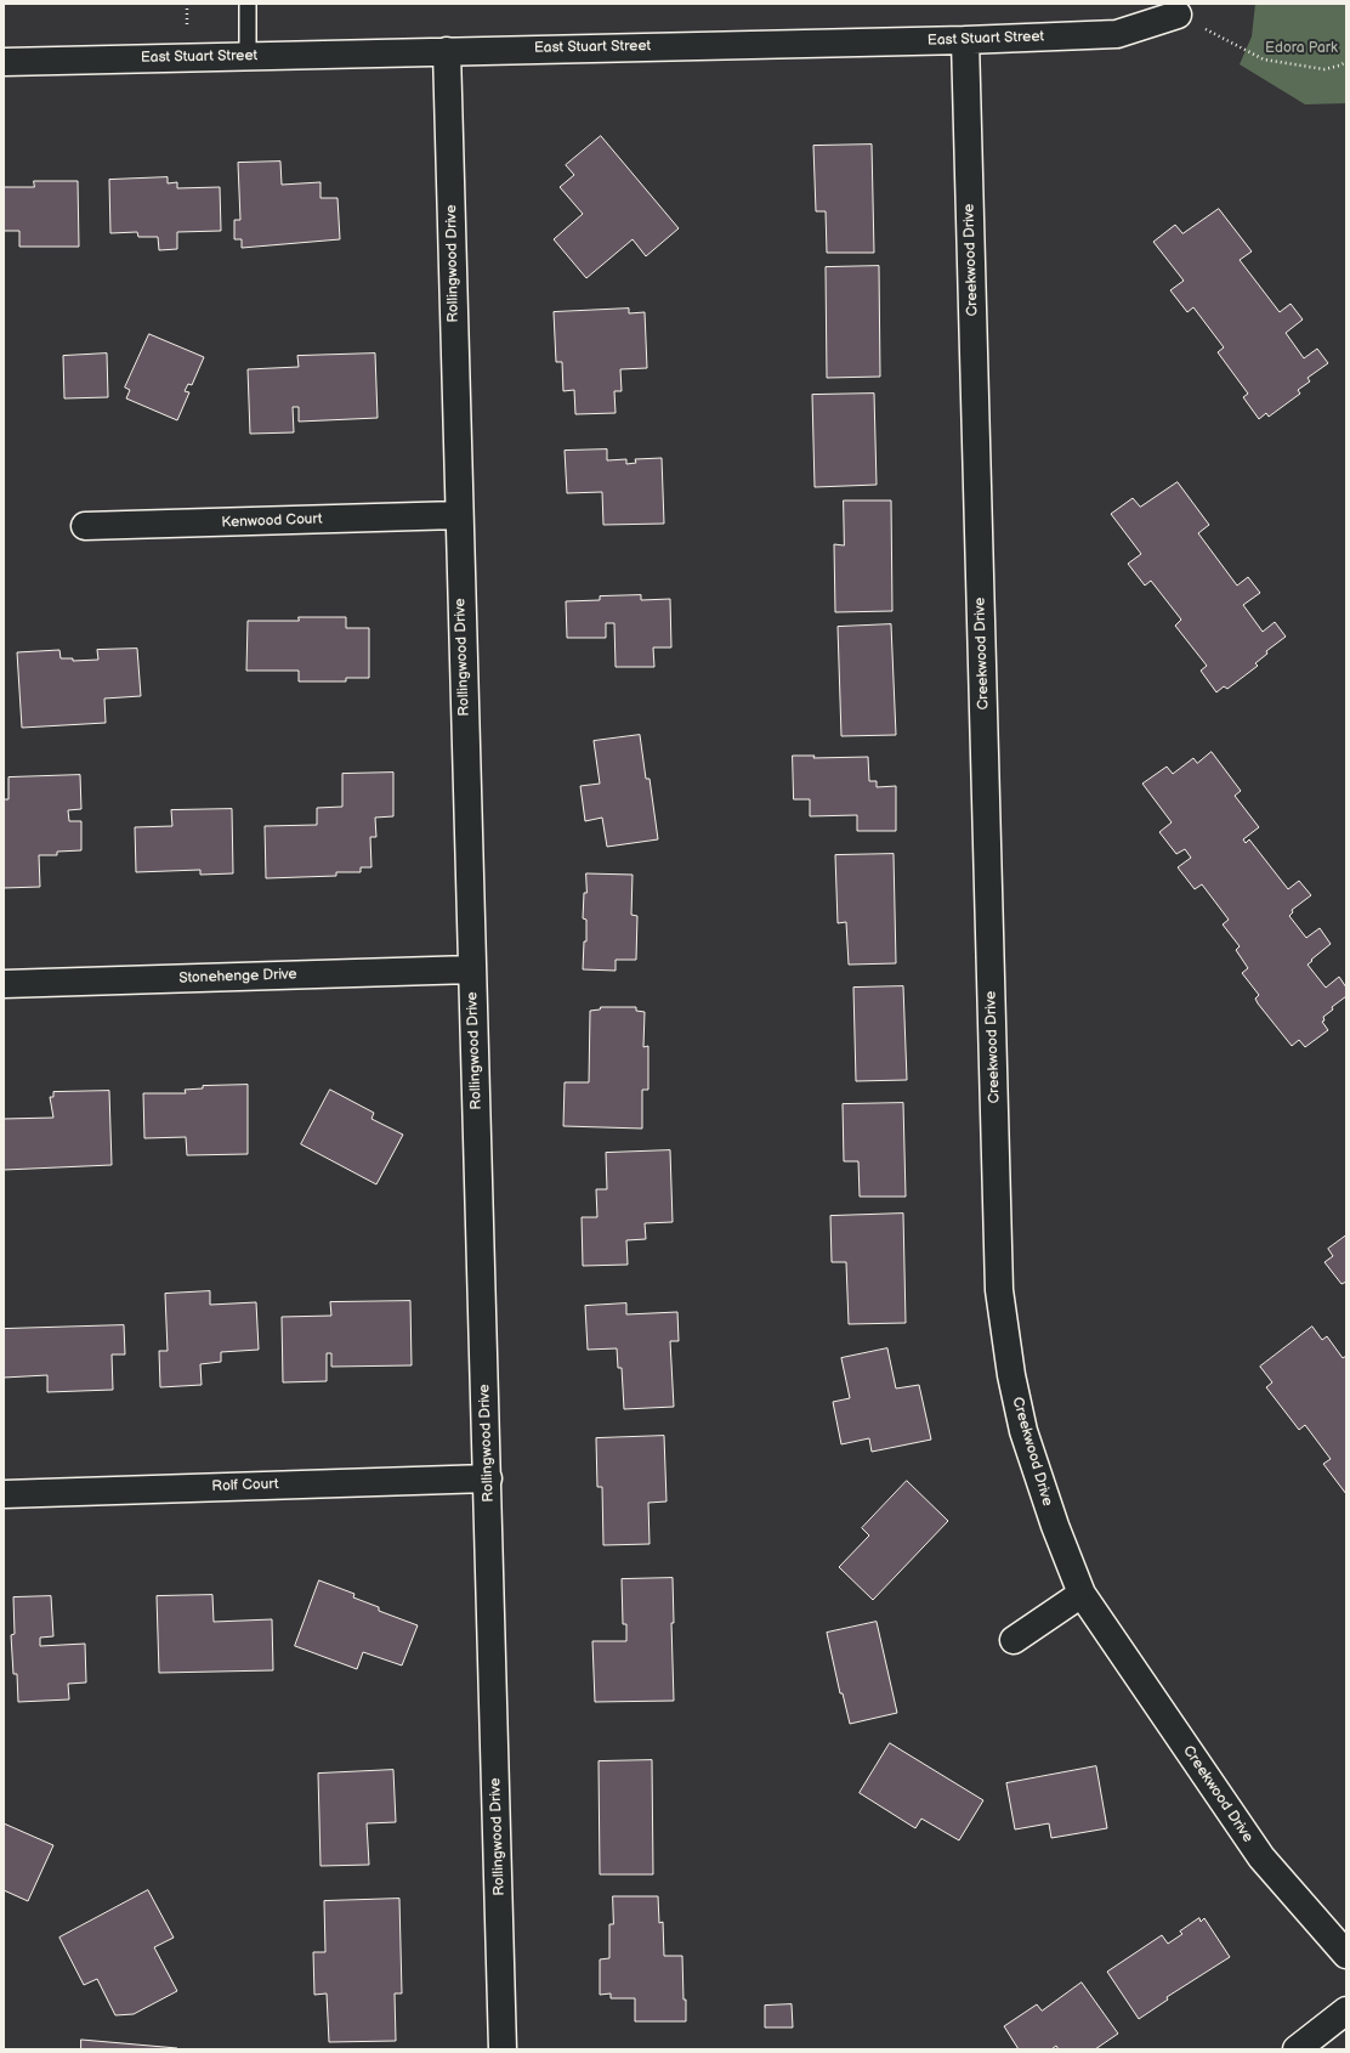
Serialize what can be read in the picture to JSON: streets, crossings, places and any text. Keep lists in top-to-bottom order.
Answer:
{
  "streets": {
    "street": [
      "East Stuart Street",
      "Creekwood Drive",
      "Rollingwood Drive",
      "Kenwood Court",
      "Stonehenge Drive",
      "Rolf Court"
    ]
  },
  "crossings": [
    ["East Stuart Street", "Creekwood Drive"],
    ["East Stuart Street", "Rollingwood Drive"],
    ["Rollingwood Drive", "Kenwood Court"],
    ["Rollingwood Drive", "Stonehenge Drive"],
    ["Rollingwood Drive", "Rolf Court"]
  ],
  "parks": ["Edora Park"]
}
